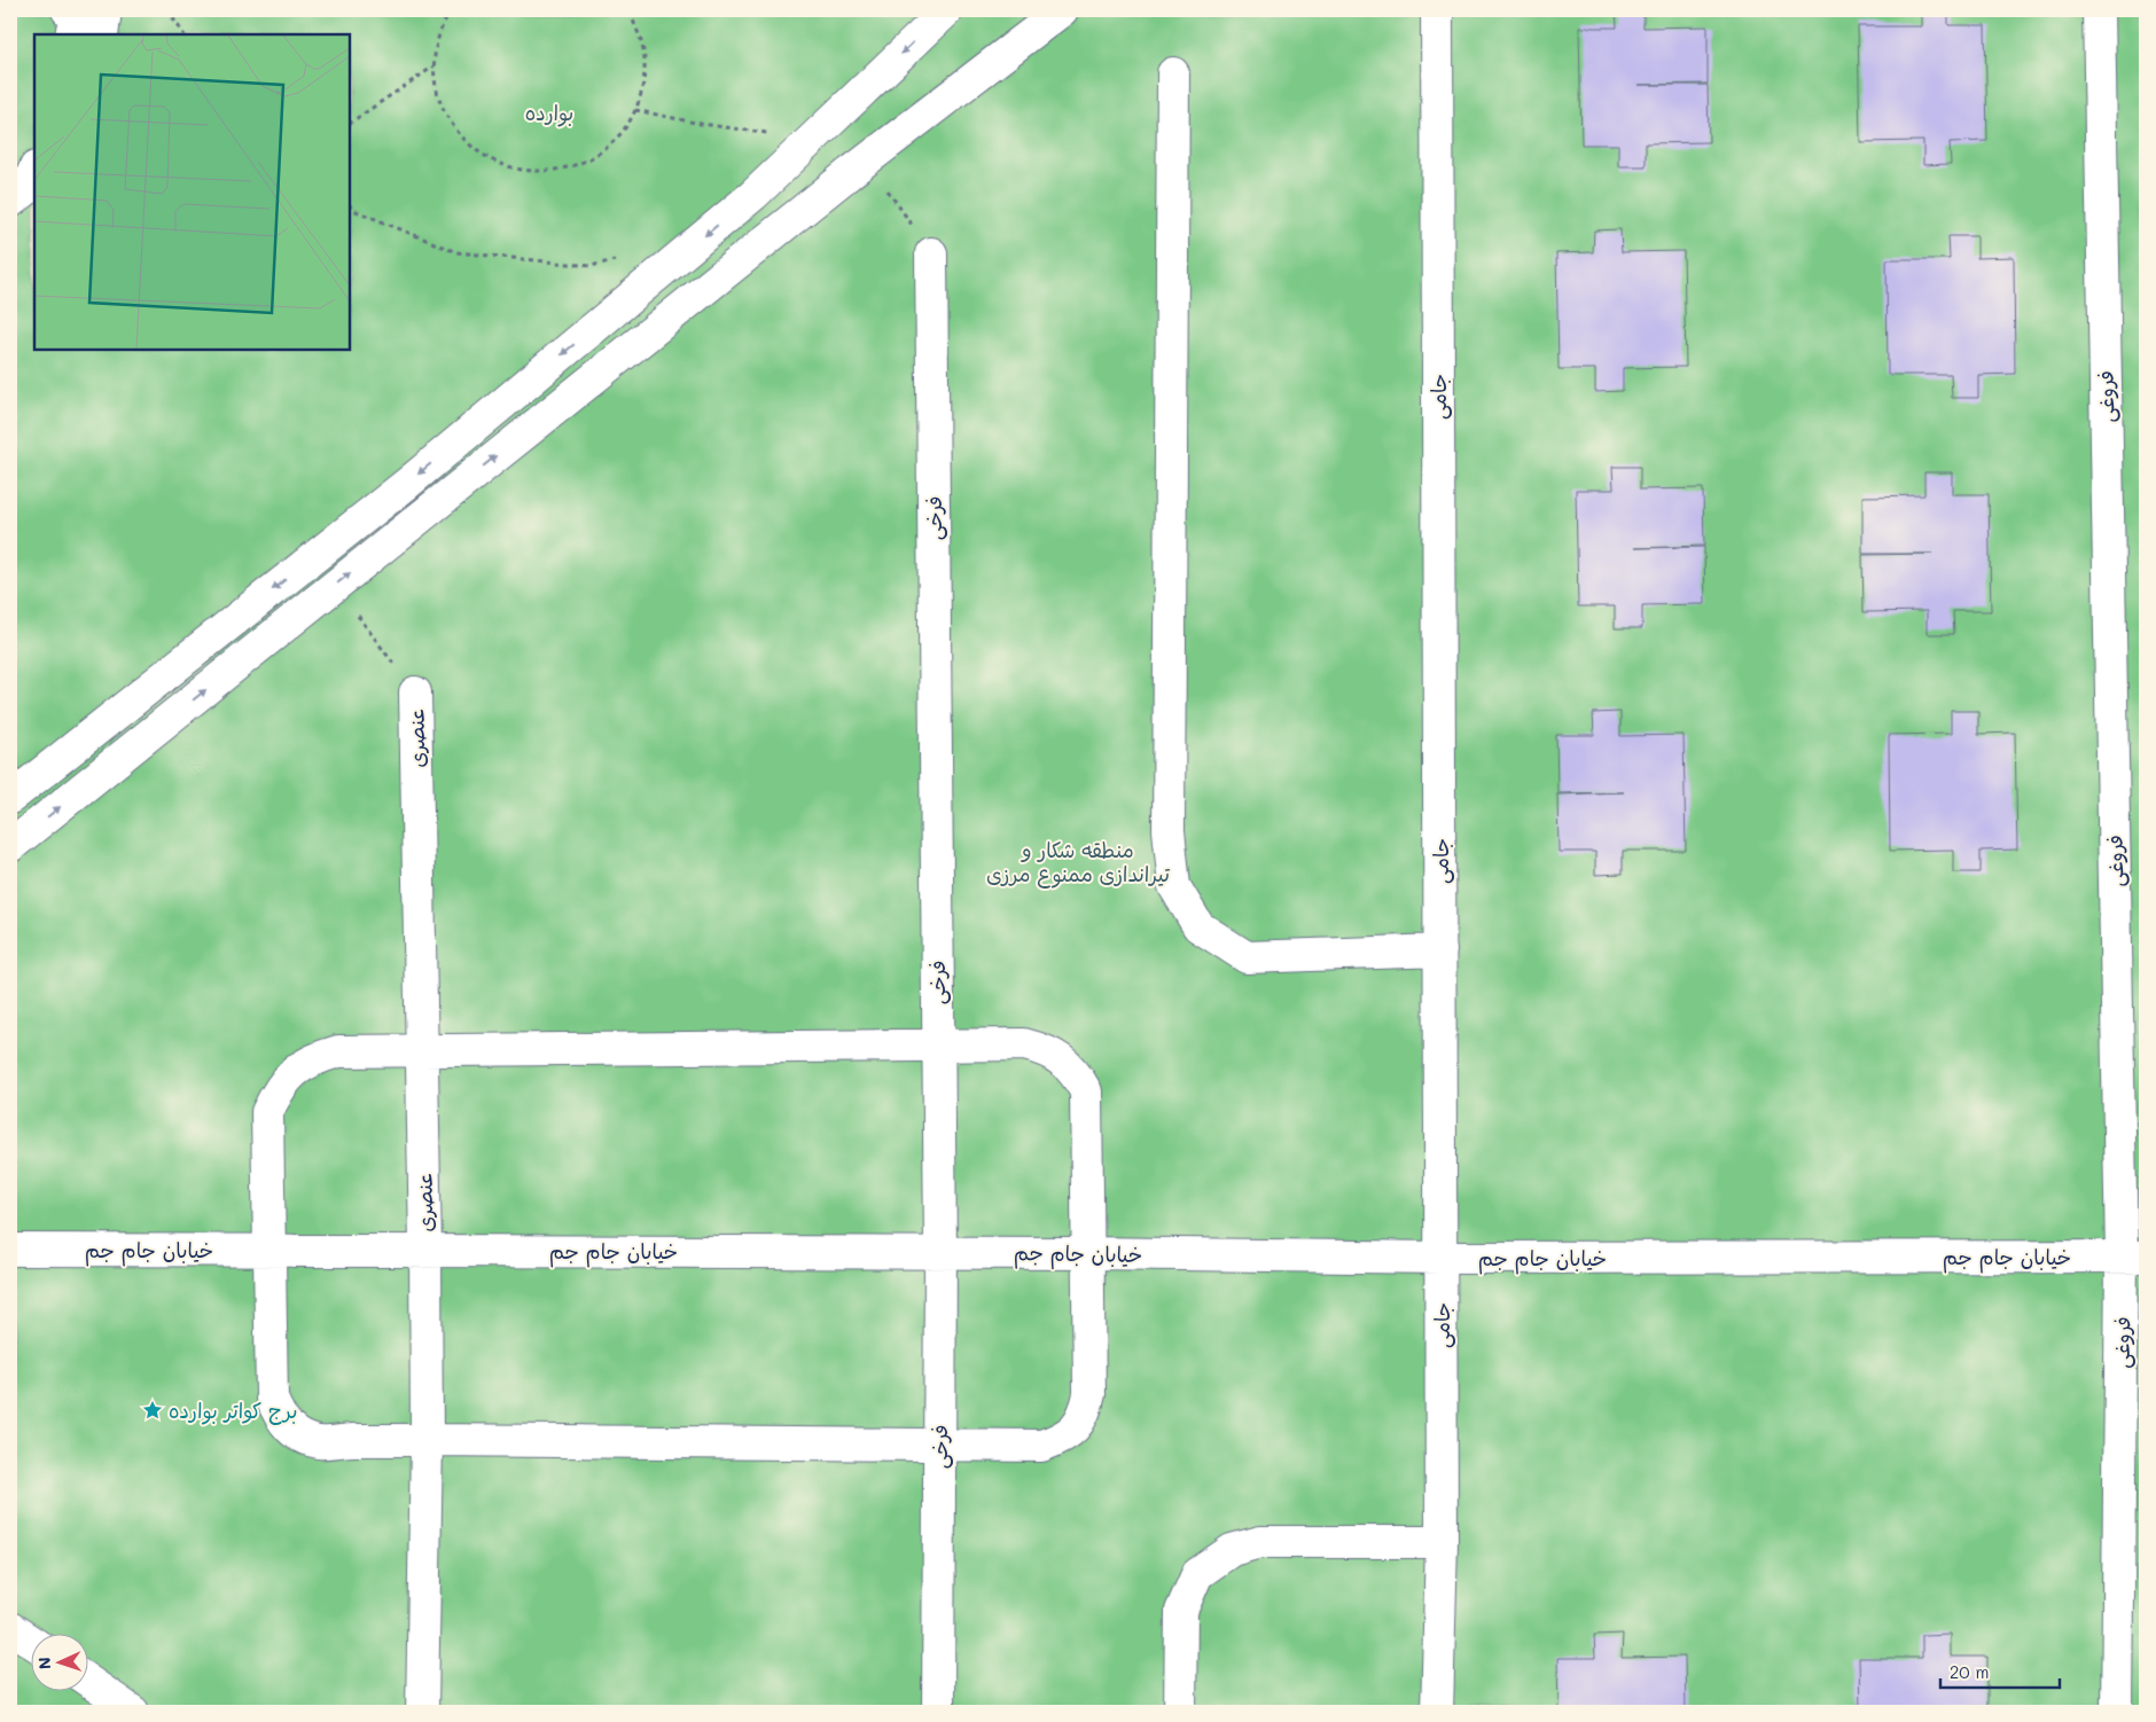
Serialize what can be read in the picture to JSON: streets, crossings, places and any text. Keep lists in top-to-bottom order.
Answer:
{
  "streets": {
    "street": [
      "جامی",
      "فروغی",
      "فرخی",
      "عنصری",
      "خیابان جام جم"
    ]
  },
  "crossings": [
    ["جامی", "خیابان جام جم"],
    ["فروغی", "خیابان جام جم"],
    ["فرخی", "خیابان جام جم"],
    ["عنصری", "خیابان جام جم"]
  ],
  "parks": ["بوارده", "منطقه شکار و تیراندازی ممنوع مرزی"],
  "places": {
    "place": ["برج کواتر بوارده"]
  },
  "scale_bar": "20 m",
  "north": "left"
}
